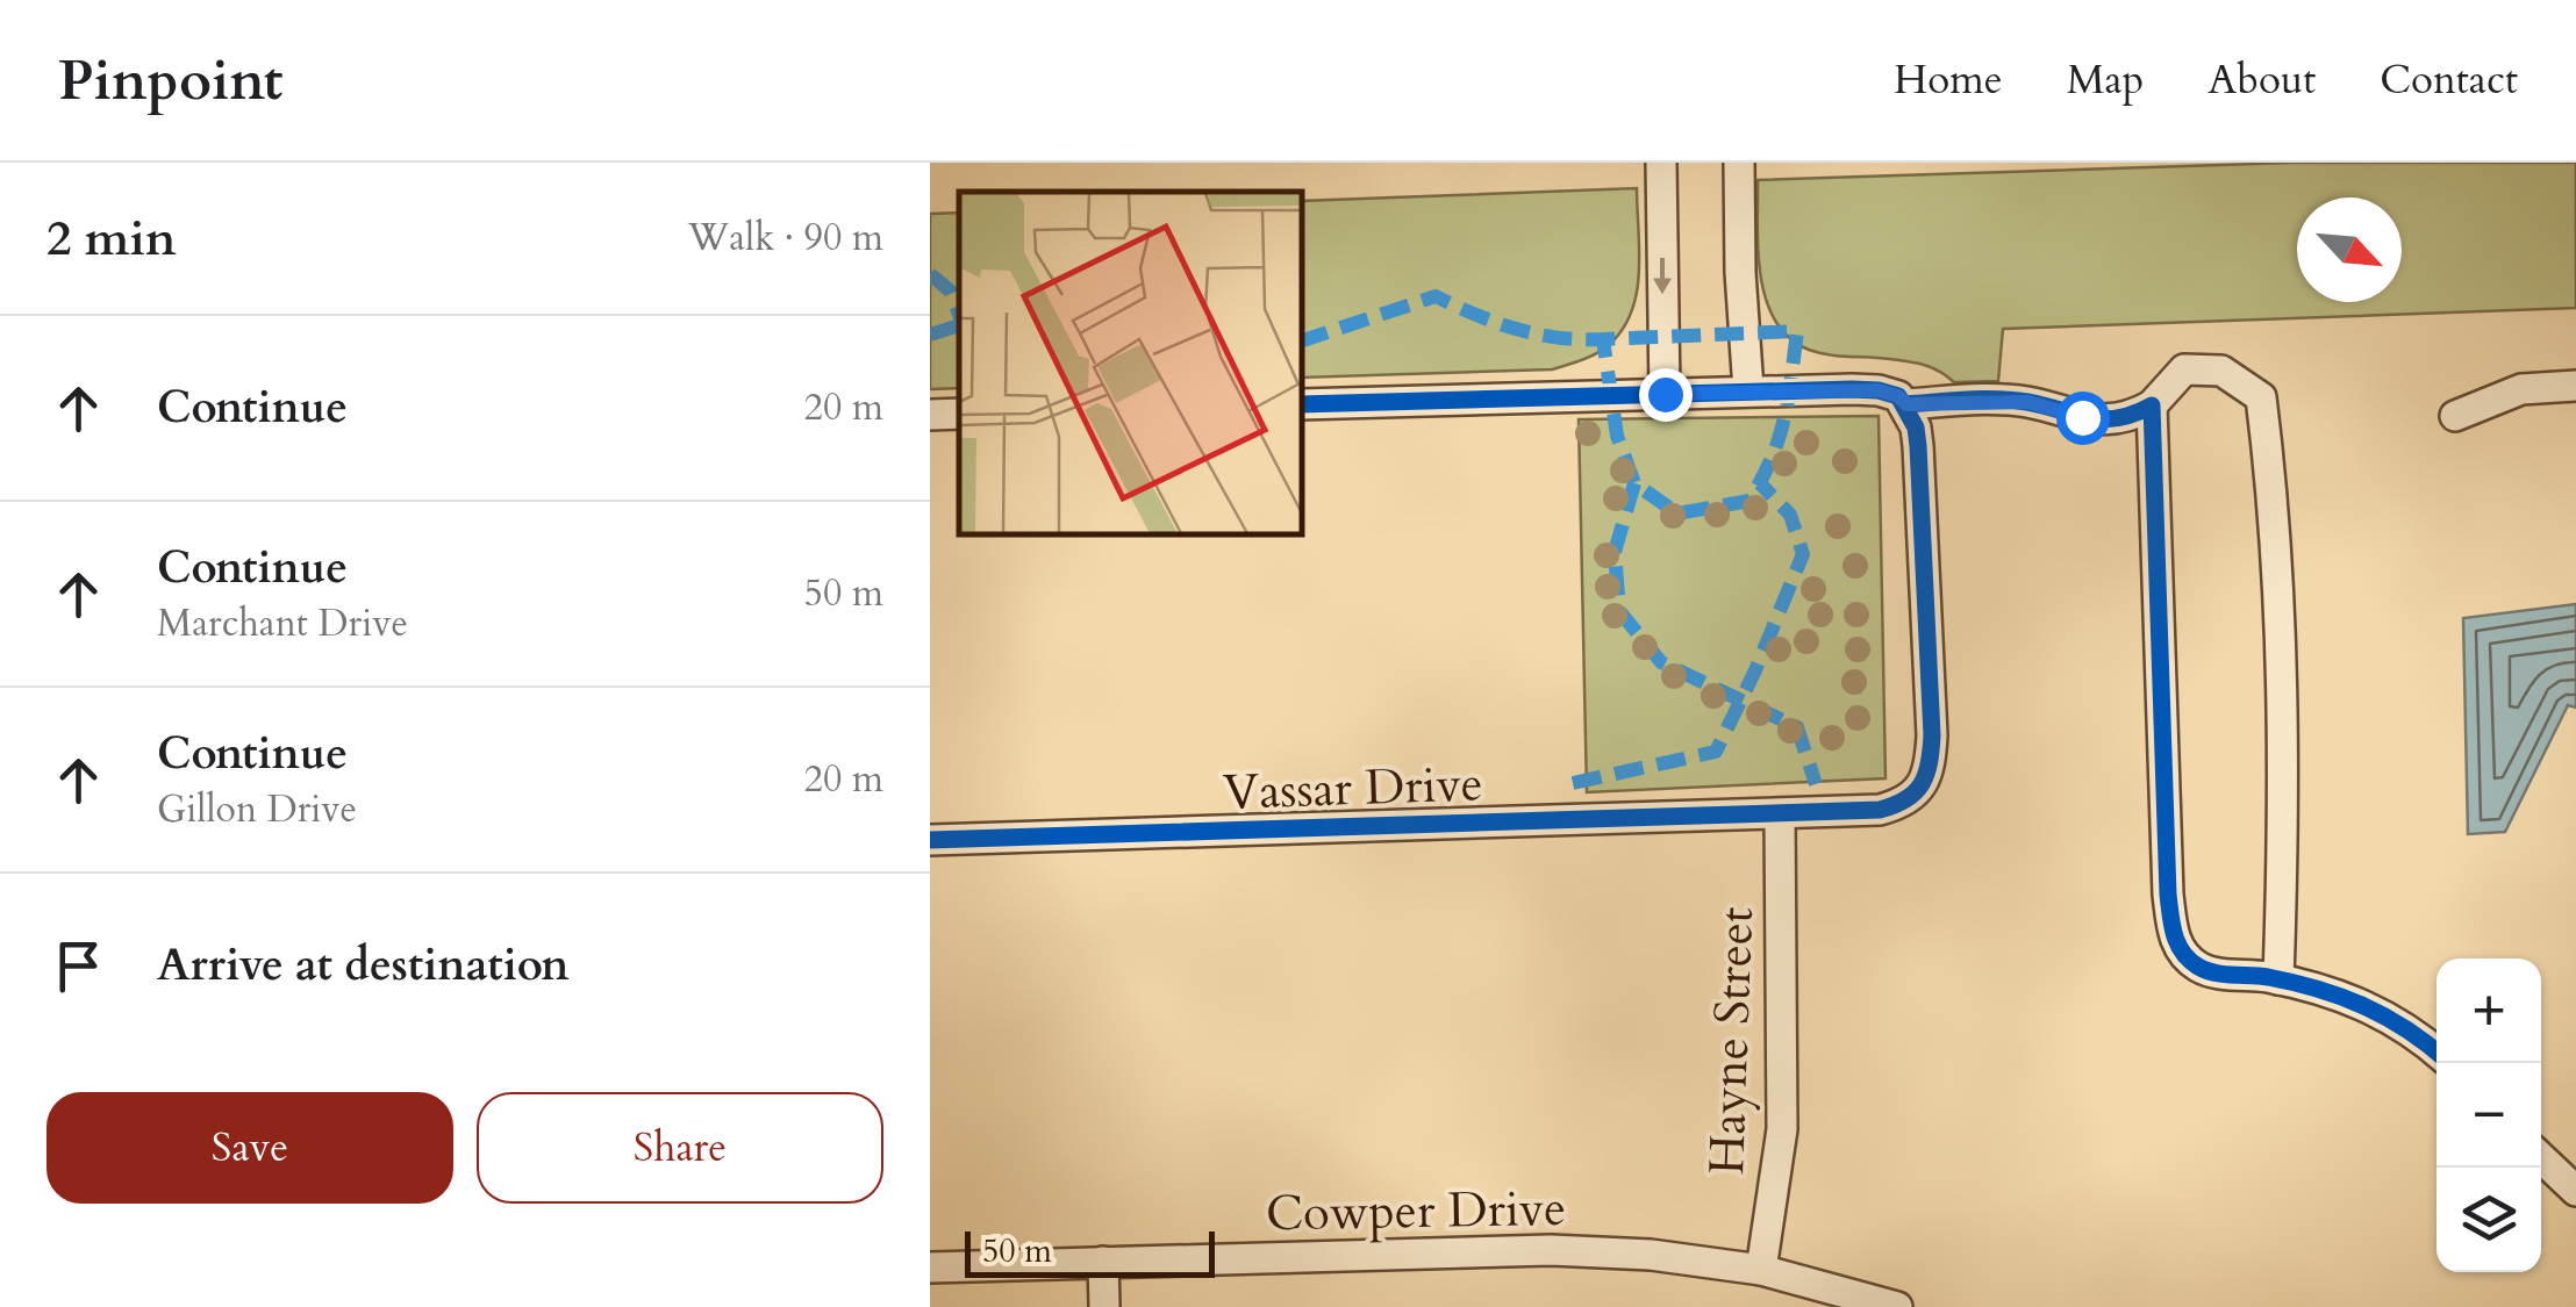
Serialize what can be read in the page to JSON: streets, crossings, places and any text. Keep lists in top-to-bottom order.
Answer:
{
  "streets": {
    "street": ["Vassar Drive", "Hayne Street", "Cowper Drive"]
  },
  "crossings": [
    ["Vassar Drive", "Hayne Street"],
    ["Hayne Street", "Cowper Drive"]
  ],
  "scale_bar": "50 m",
  "north": "bottom right",
  "page": {
    "header": "Pinpoint",
    "nav": [
      "Home",
      "Map",
      "About",
      "Contact"
    ],
    "heading": ["2 min", "Walk · 90 m"],
    "list": [
      ["Continue", "20 m"],
      ["Continue", "Marchant Drive", "50 m"],
      ["Continue", "Gillon Drive", "20 m"],
      "Arrive at destination"
    ],
    "map_buttons": ["+", "−"],
    "buttons": ["Save", "Share"],
    "scale": "50 m"
  }
}
